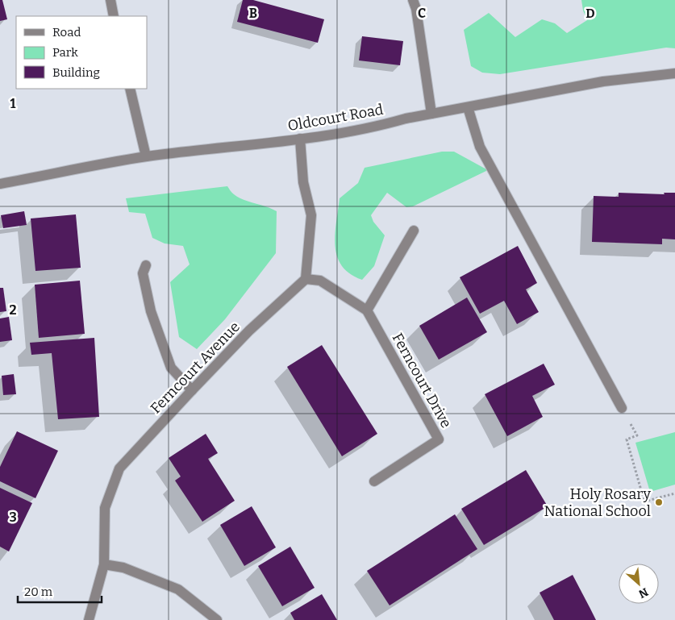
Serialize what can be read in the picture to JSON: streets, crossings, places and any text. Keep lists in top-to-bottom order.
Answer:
{
  "streets": {
    "street": ["Oldcourt Road", "Ferncourt Avenue", "Ferncourt Drive"]
  },
  "crossings": [
    ["Ferncourt Avenue", "Ferncourt Drive"]
  ],
  "places": ["Holy Rosary National School"],
  "legend": ["Road", "Park", "Building"],
  "scale_bar": "20 m",
  "north": "bottom right",
  "grid": {
    "columns": ["B", "C", "D"],
    "rows": ["1", "2", "3"]
  }
}
